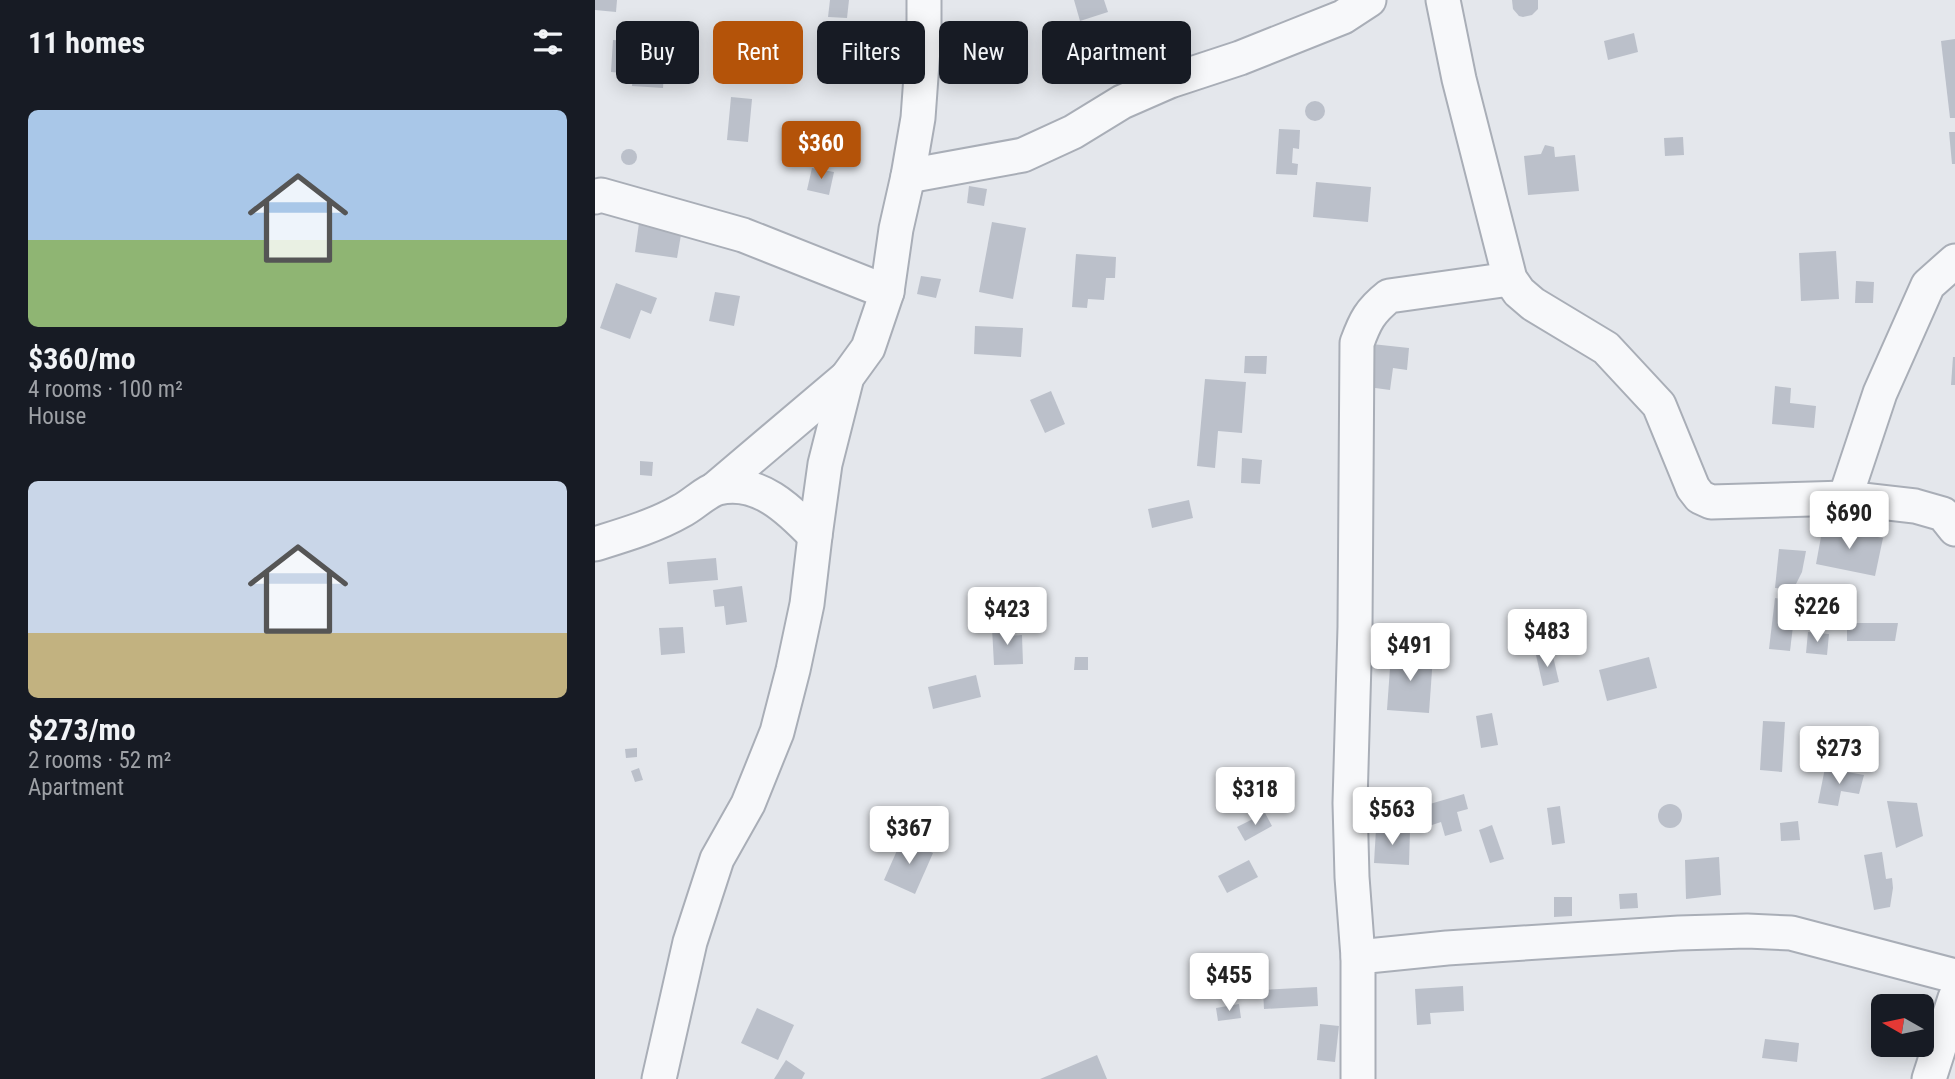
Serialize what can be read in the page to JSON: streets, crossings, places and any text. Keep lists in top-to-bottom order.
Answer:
{
  "north": "left",
  "page": {
    "heading": "11 homes",
    "chip": [
      "Buy",
      "Rent",
      "Filters",
      "New",
      "Apartment"
    ],
    "list": [
      {
        "name": "$360/mo",
        "note": "4 rooms · 100 m² · House"
      },
      {
        "name": "$273/mo",
        "note": "2 rooms · 52 m² · Apartment"
      }
    ],
    "price": [
      "$360",
      "$690",
      "$226",
      "$423",
      "$483",
      "$491",
      "$273",
      "$318",
      "$563",
      "$367",
      "$455"
    ]
  }
}
